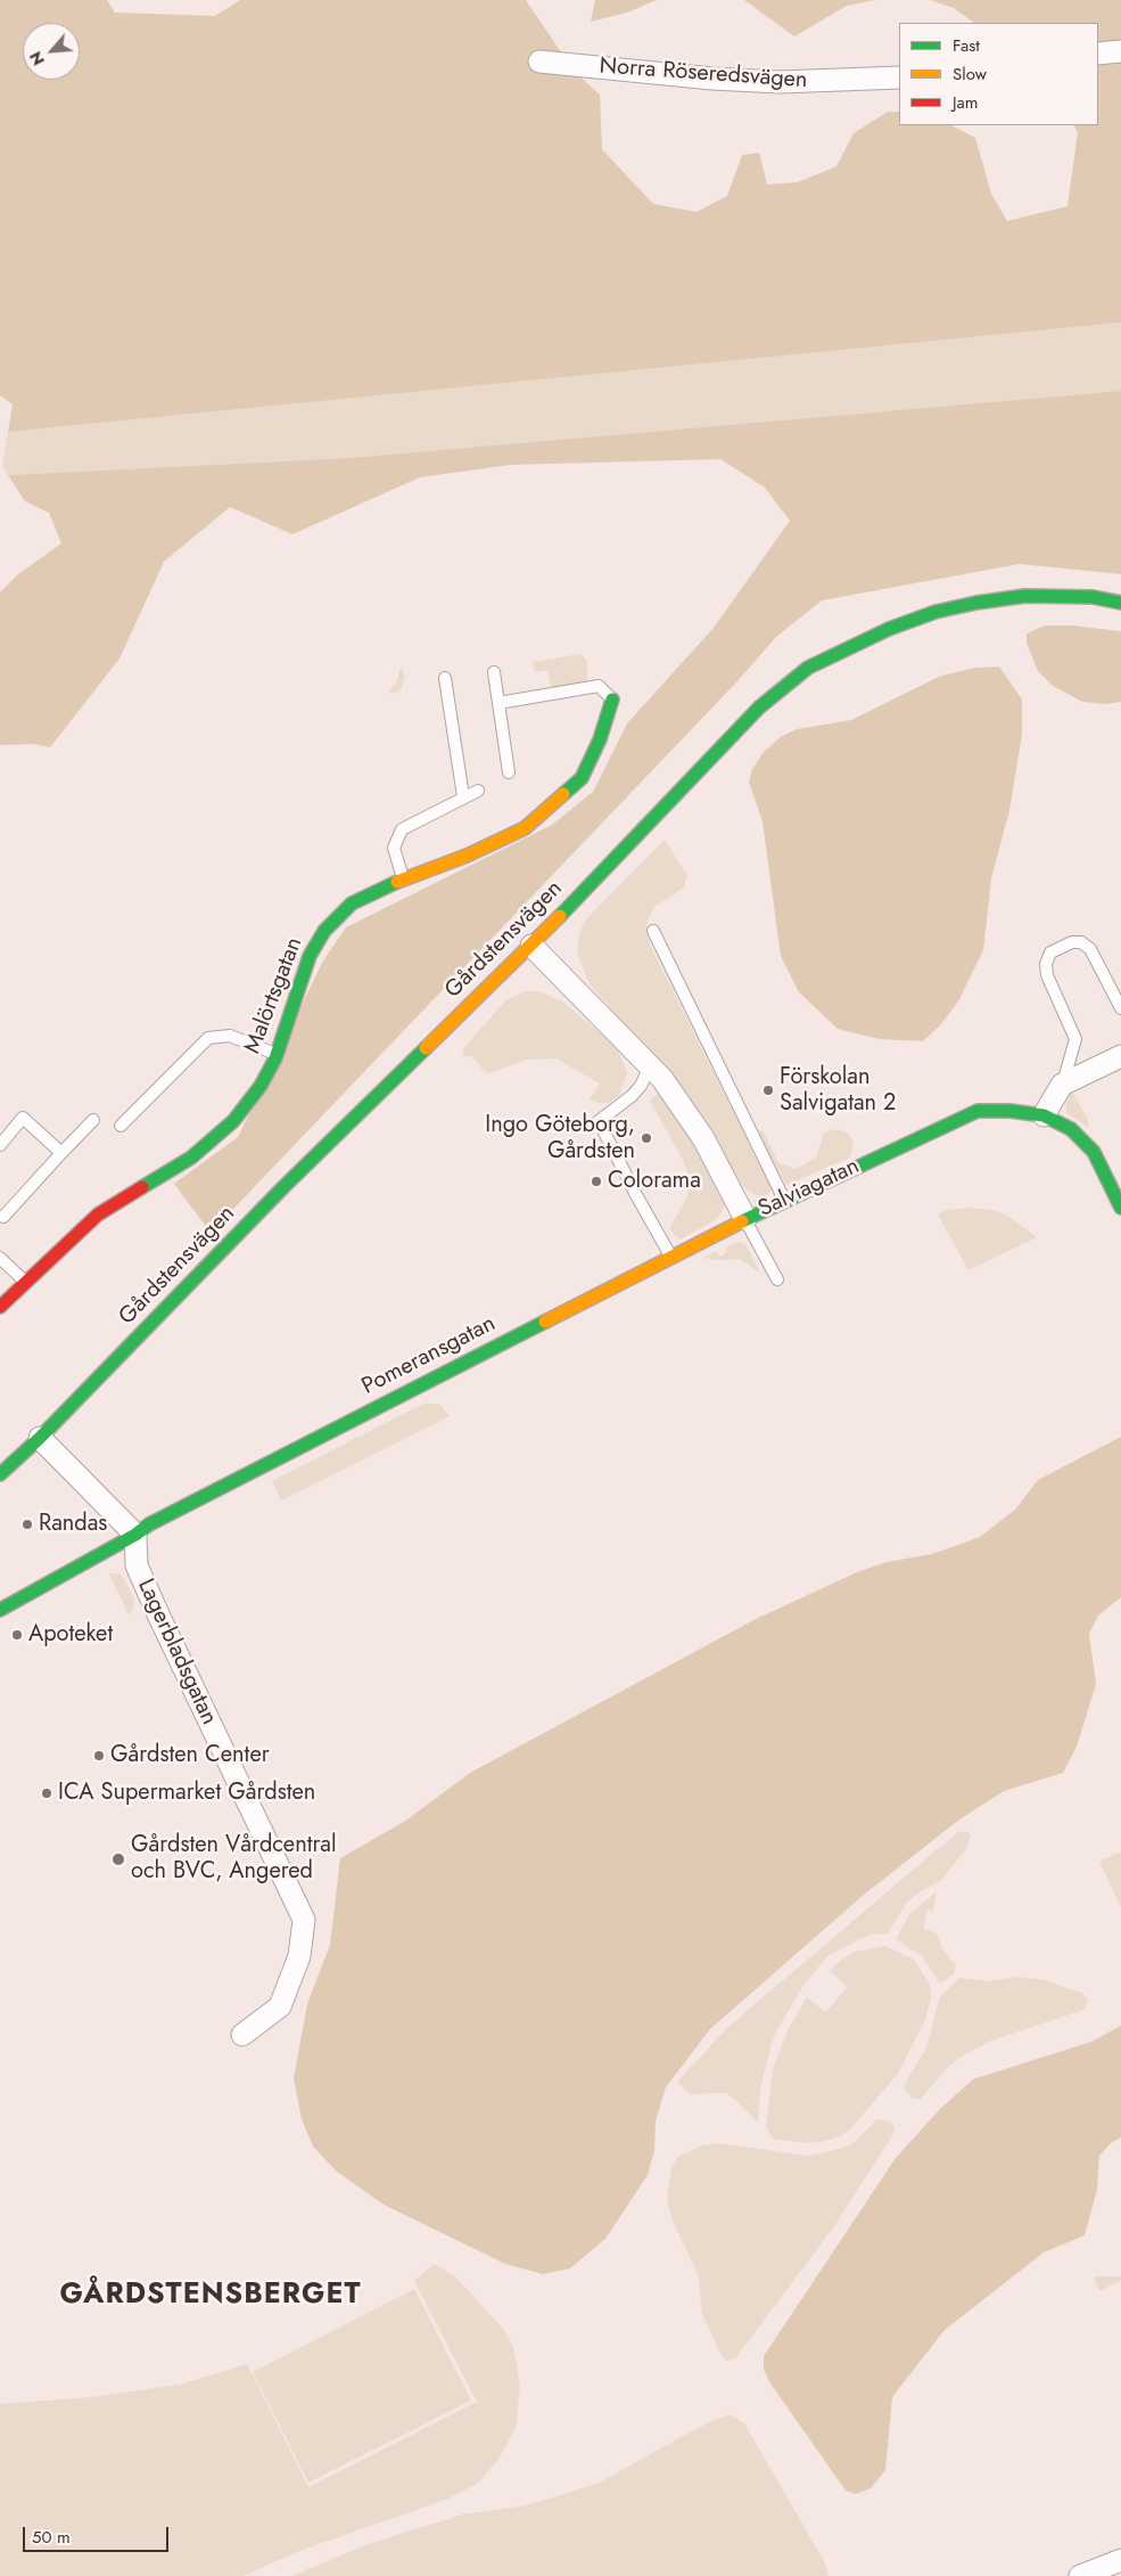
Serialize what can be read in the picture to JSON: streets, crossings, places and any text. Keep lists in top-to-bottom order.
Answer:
{
  "streets": {
    "street": [
      "Norra Röseredsvägen",
      "Gårdstensvägen",
      "Malörtsgatan",
      "Salviagatan",
      "Pomeransgatan",
      "Lagerbladsgatan"
    ]
  },
  "crossings": [
    ["Gårdstensvägen", "Salviagatan"],
    ["Salviagatan", "Pomeransgatan"],
    ["Pomeransgatan", "Lagerbladsgatan"]
  ],
  "districts": ["GÅRDSTENSBERGET"],
  "places": [
    "Förskolan Salvigatan 2",
    "Ingo Göteborg, Gårdsten",
    "Colorama",
    "Randas",
    "Apoteket",
    "Gårdsten Center",
    "ICA Supermarket Gårdsten",
    "Gårdsten Vårdcentral och BVC, Angered"
  ],
  "legend": ["Fast", "Slow", "Jam"],
  "scale_bar": "50 m",
  "north": "bottom left"
}
